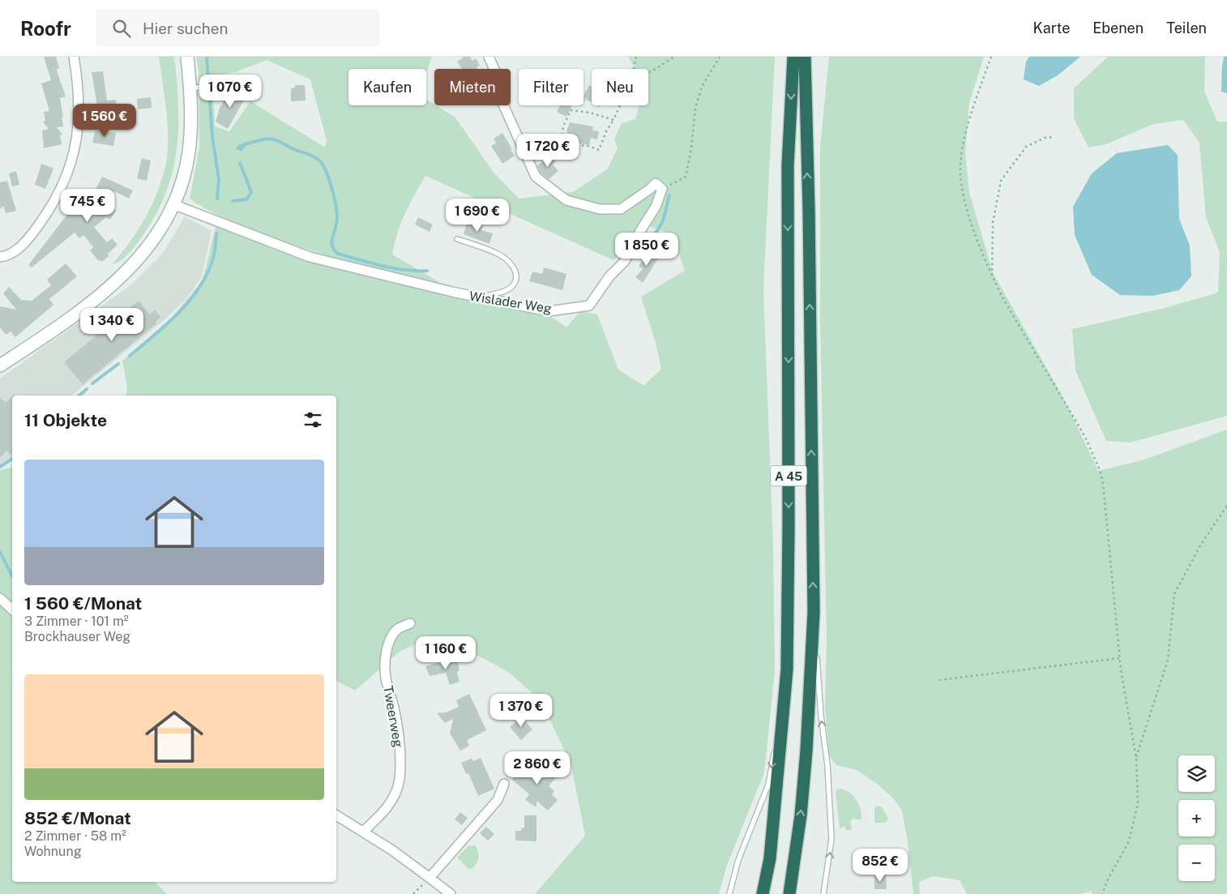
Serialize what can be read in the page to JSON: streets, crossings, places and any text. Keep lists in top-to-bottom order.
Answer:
{
  "streets": {
    "highway": ["A 45"],
    "street": ["Wislader Weg", "Tweerweg"]
  },
  "page": {
    "header": "Roofr",
    "search": "Hier suchen",
    "nav": ["Karte", "Ebenen", "Teilen"],
    "chip": [
      "Kaufen",
      "Mieten",
      "Filter",
      "Neu"
    ],
    "price": [
      "1 070 €",
      "1 560 €",
      "1 720 €",
      "745 €",
      "1 690 €",
      "1 850 €",
      "1 340 €",
      "1 160 €",
      "1 370 €",
      "2 860 €",
      "852 €"
    ],
    "heading": "11 Objekte",
    "list": [
      {
        "name": "1 560 €/Monat",
        "note": "3 Zimmer · 101 m² · Brockhauser Weg"
      },
      {
        "name": "852 €/Monat",
        "note": "2 Zimmer · 58 m² · Wohnung"
      }
    ],
    "map_buttons": ["+", "−"]
  }
}
